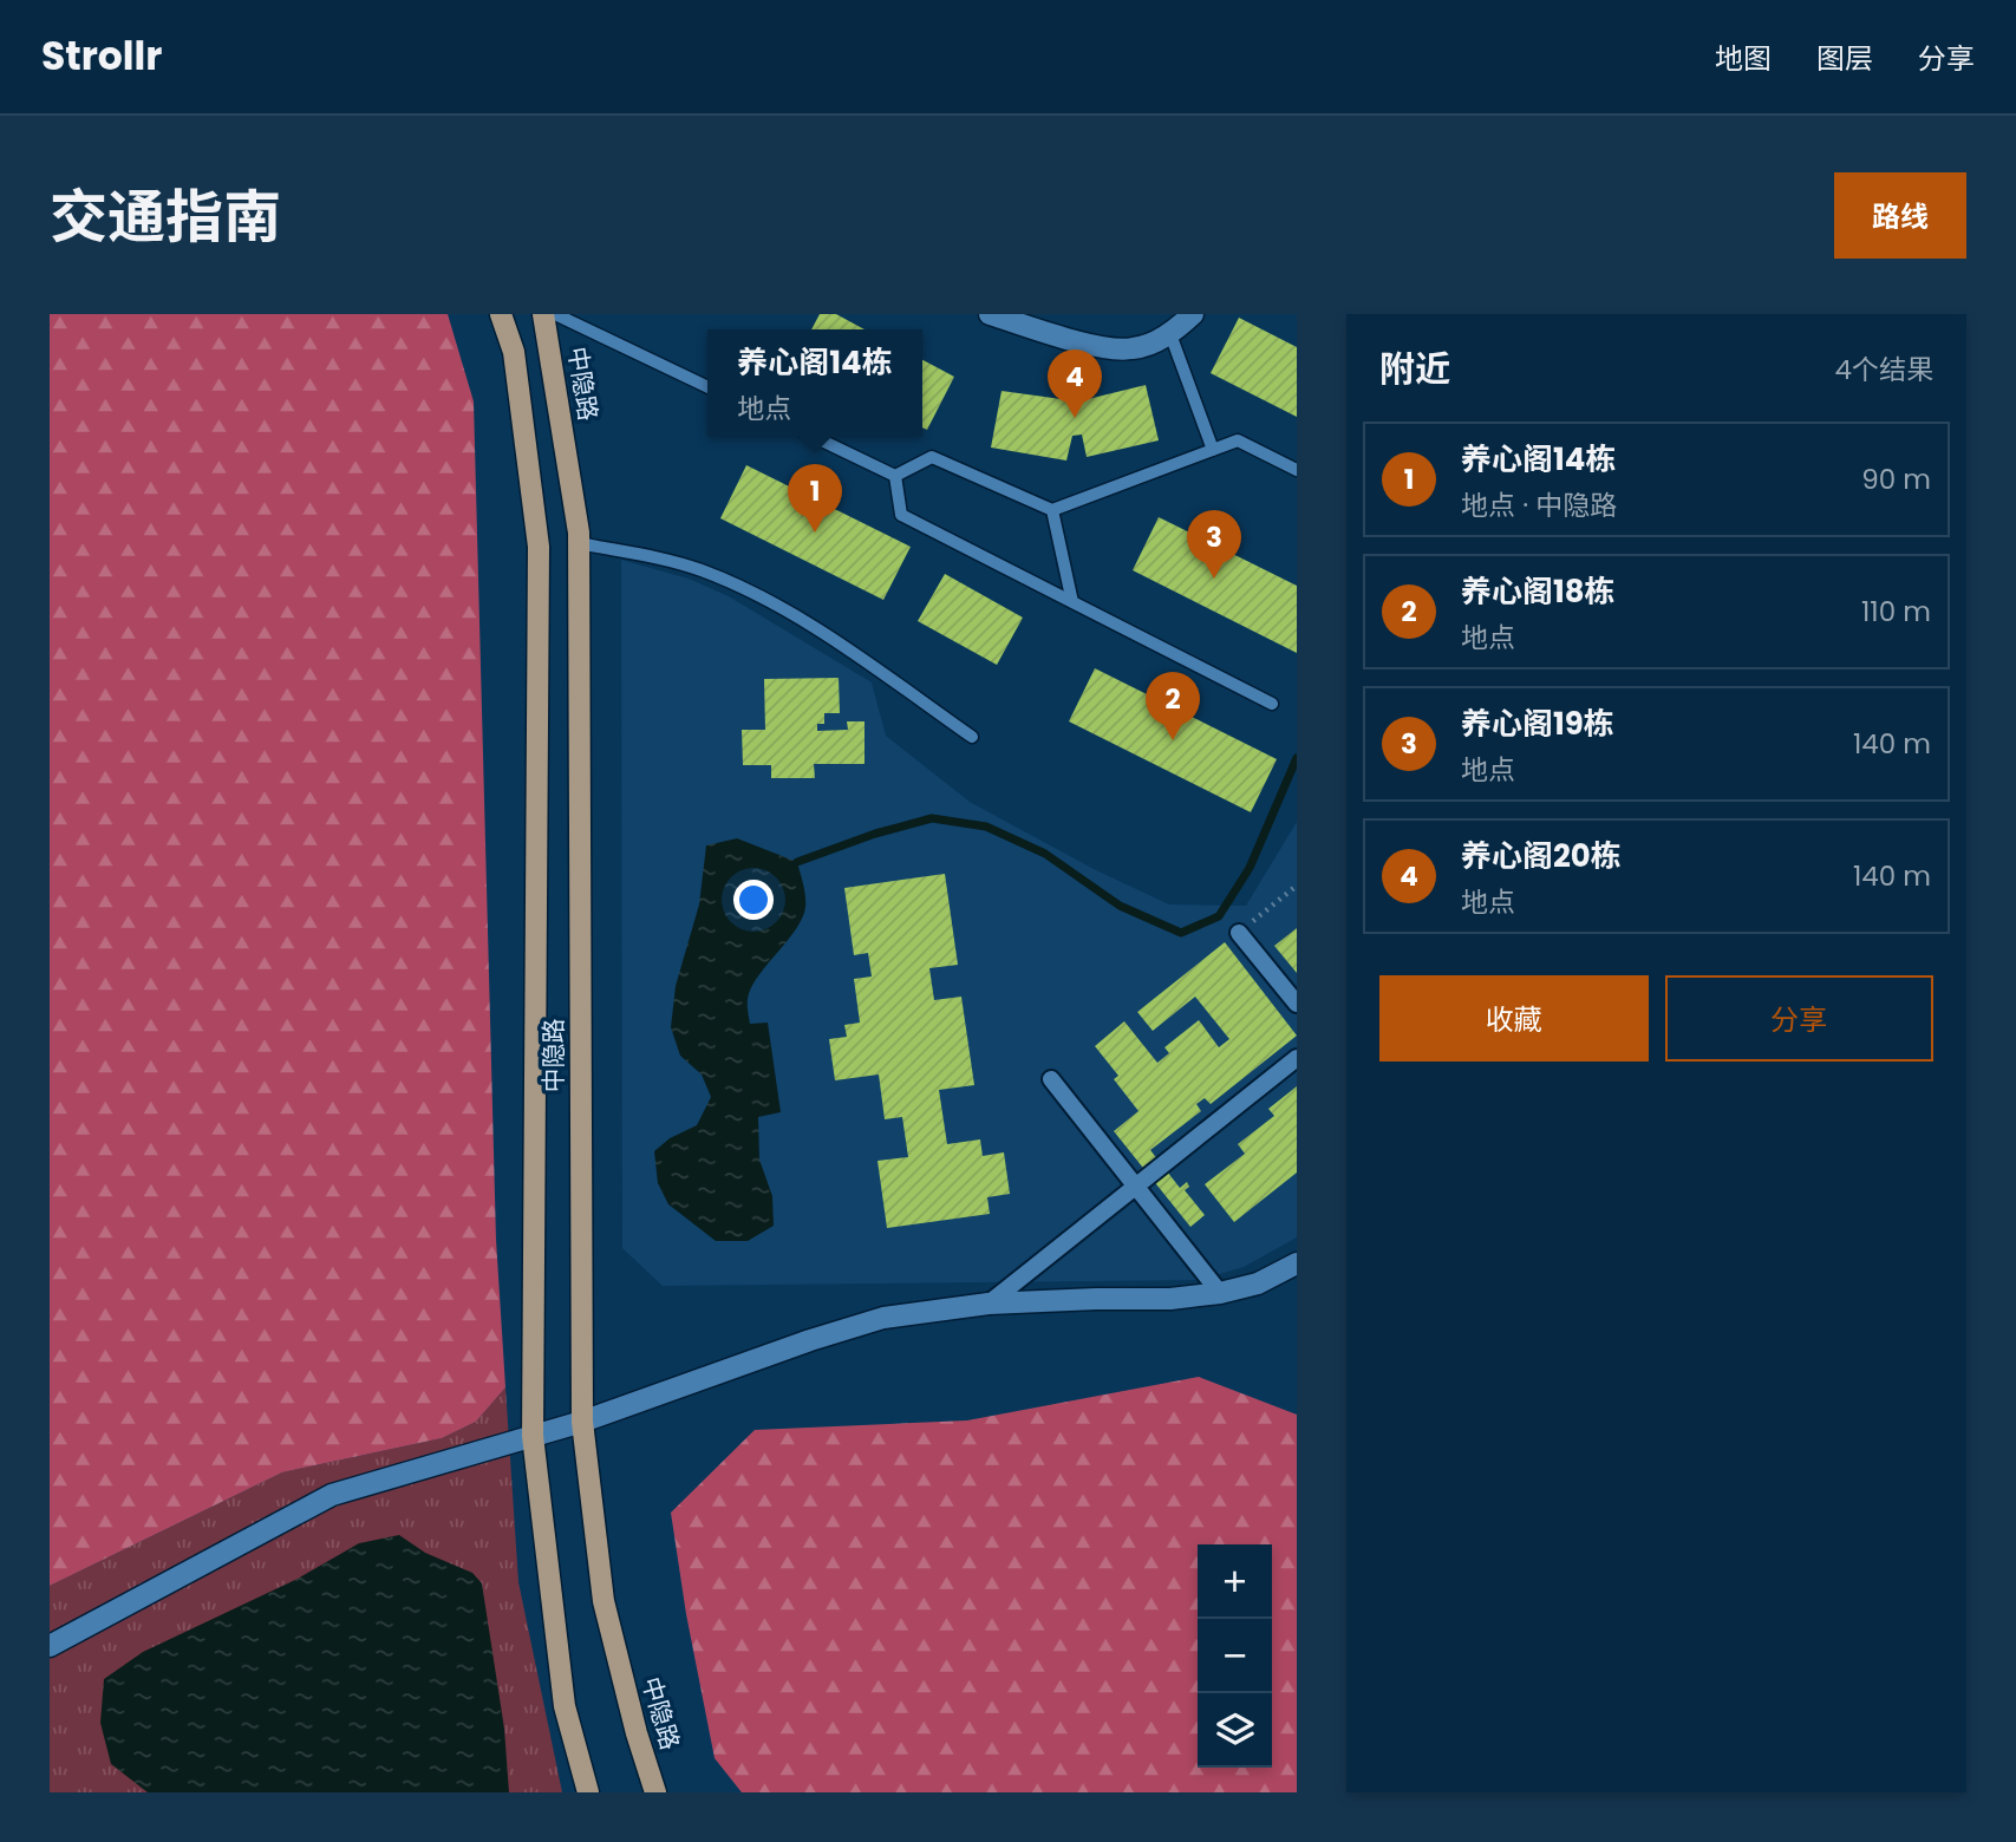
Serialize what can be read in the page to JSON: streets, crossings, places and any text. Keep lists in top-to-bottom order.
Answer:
{
  "streets": {
    "main road": ["中隐路"]
  },
  "page": {
    "header": "Strollr",
    "nav": ["地图", "图层", "分享"],
    "title": "交通指南",
    "buttons": [
      "路线",
      ["收藏", "分享"]
    ],
    "heading": ["附近", "4个结果"],
    "popup": ["养心阁14栋", "地点"],
    "pins": [
      "4",
      "1",
      "3",
      "2"
    ],
    "list": [
      {
        "mark": "1",
        "name": "养心阁14栋",
        "note": "地点 · 中隐路",
        "value": "90 m"
      },
      {
        "mark": "2",
        "name": "养心阁18栋",
        "note": "地点",
        "value": "110 m"
      },
      {
        "mark": "3",
        "name": "养心阁19栋",
        "note": "地点",
        "value": "140 m"
      },
      {
        "mark": "4",
        "name": "养心阁20栋",
        "note": "地点",
        "value": "140 m"
      }
    ],
    "map_buttons": ["+", "−"]
  }
}
